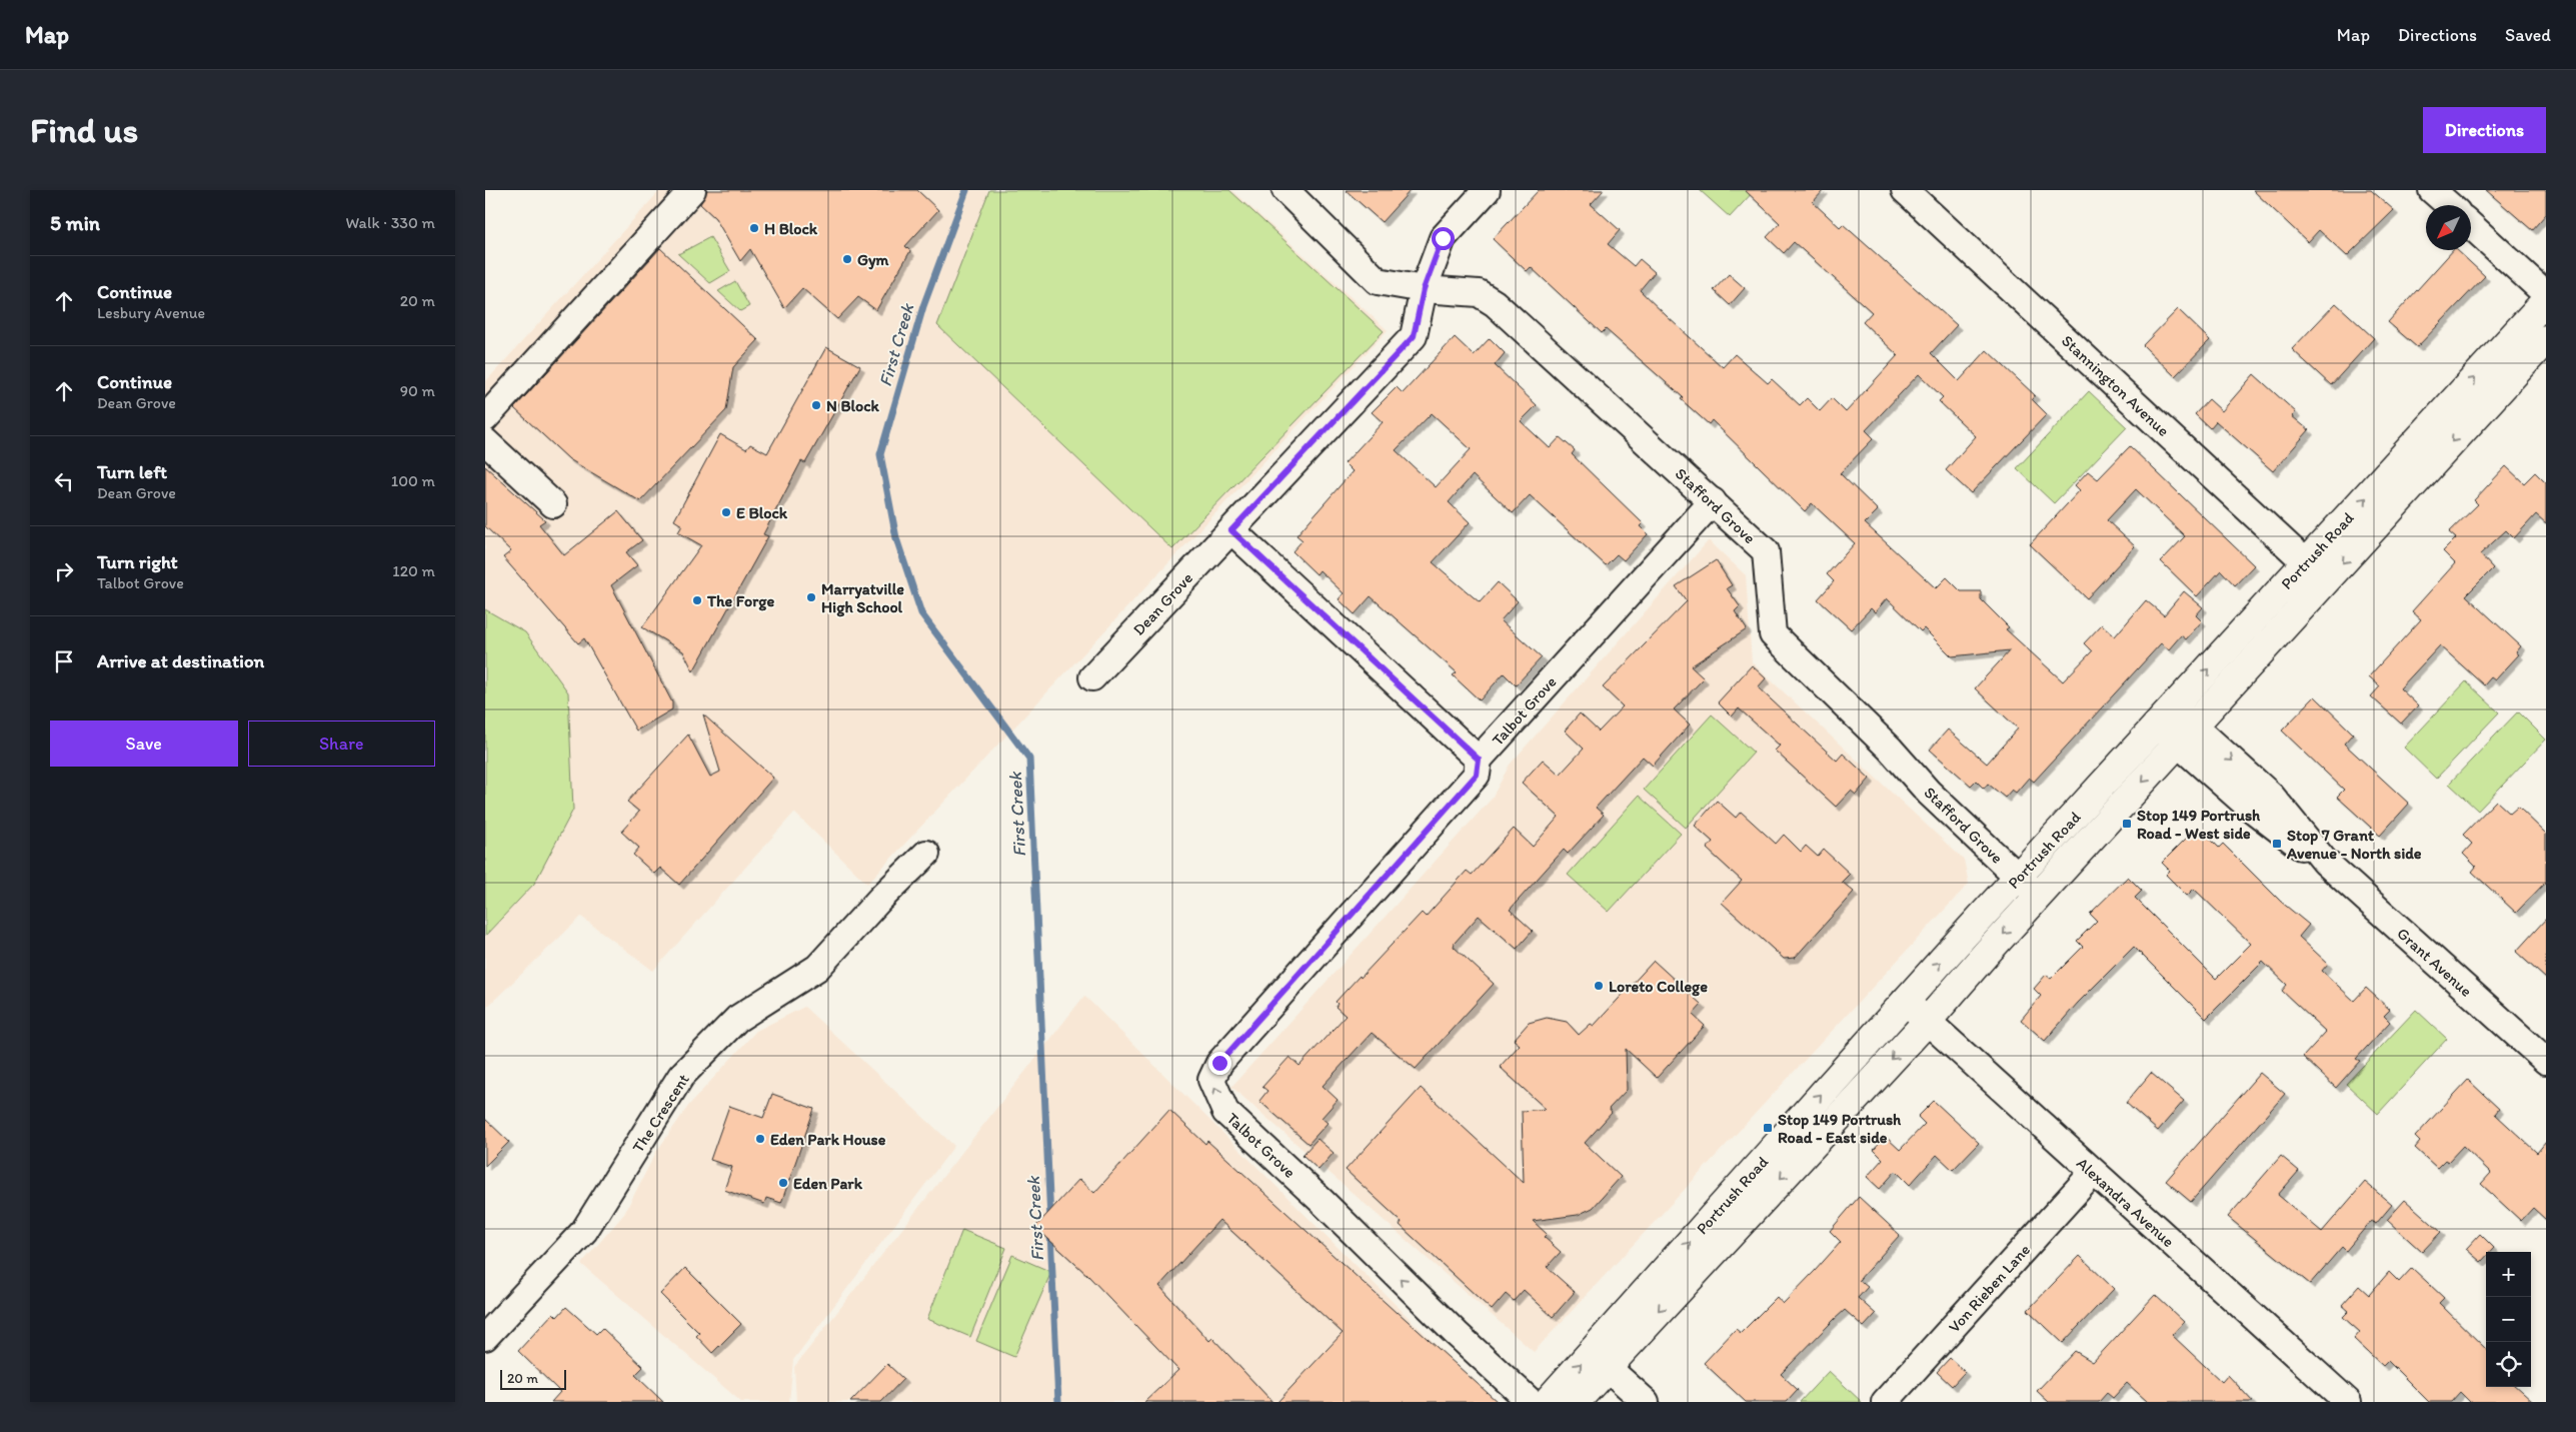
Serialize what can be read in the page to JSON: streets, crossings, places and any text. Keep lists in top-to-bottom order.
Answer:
{
  "streets": {
    "highway": ["Portrush Road"],
    "street": [
      "Stannington Avenue",
      "Stafford Grove",
      "Dean Grove",
      "Talbot Grove",
      "Grant Avenue",
      "The Crescent",
      "Alexandra Avenue",
      "Von Rieben Lane"
    ]
  },
  "crossings": [
    ["Stannington Avenue", "Portrush Road"],
    ["Stafford Grove", "Portrush Road"],
    ["Stafford Grove", "Dean Grove"],
    ["Stafford Grove", "Talbot Grove"],
    ["Portrush Road", "Grant Avenue"],
    ["Portrush Road", "Alexandra Avenue"],
    ["Alexandra Avenue", "Von Rieben Lane"]
  ],
  "water": ["First Creek"],
  "places": {
    "other": [
      "H Block",
      "Gym",
      "N Block",
      "E Block",
      "Marryatville High School",
      "The Forge",
      "Loreto College",
      "Eden Park House",
      "Eden Park"
    ],
    "transit": ["Stop 149 Portrush Road - West side", "Stop 7 Grant Avenue - North side", "Stop 149 Portrush Road - East side"]
  },
  "scale_bar": "20 m",
  "north": "bottom left",
  "page": {
    "header": "Map",
    "nav": ["Map", "Directions", "Saved"],
    "buttons": [
      "Directions",
      ["Save", "Share"]
    ],
    "title": "Find us",
    "heading": ["5 min", "Walk · 330 m"],
    "list": [
      ["Continue", "Lesbury Avenue", "20 m"],
      ["Continue", "Dean Grove", "90 m"],
      ["Turn left", "Dean Grove", "100 m"],
      ["Turn right", "Talbot Grove", "120 m"],
      "Arrive at destination"
    ],
    "map_buttons": ["+", "−"],
    "scale": "20 m"
  }
}
